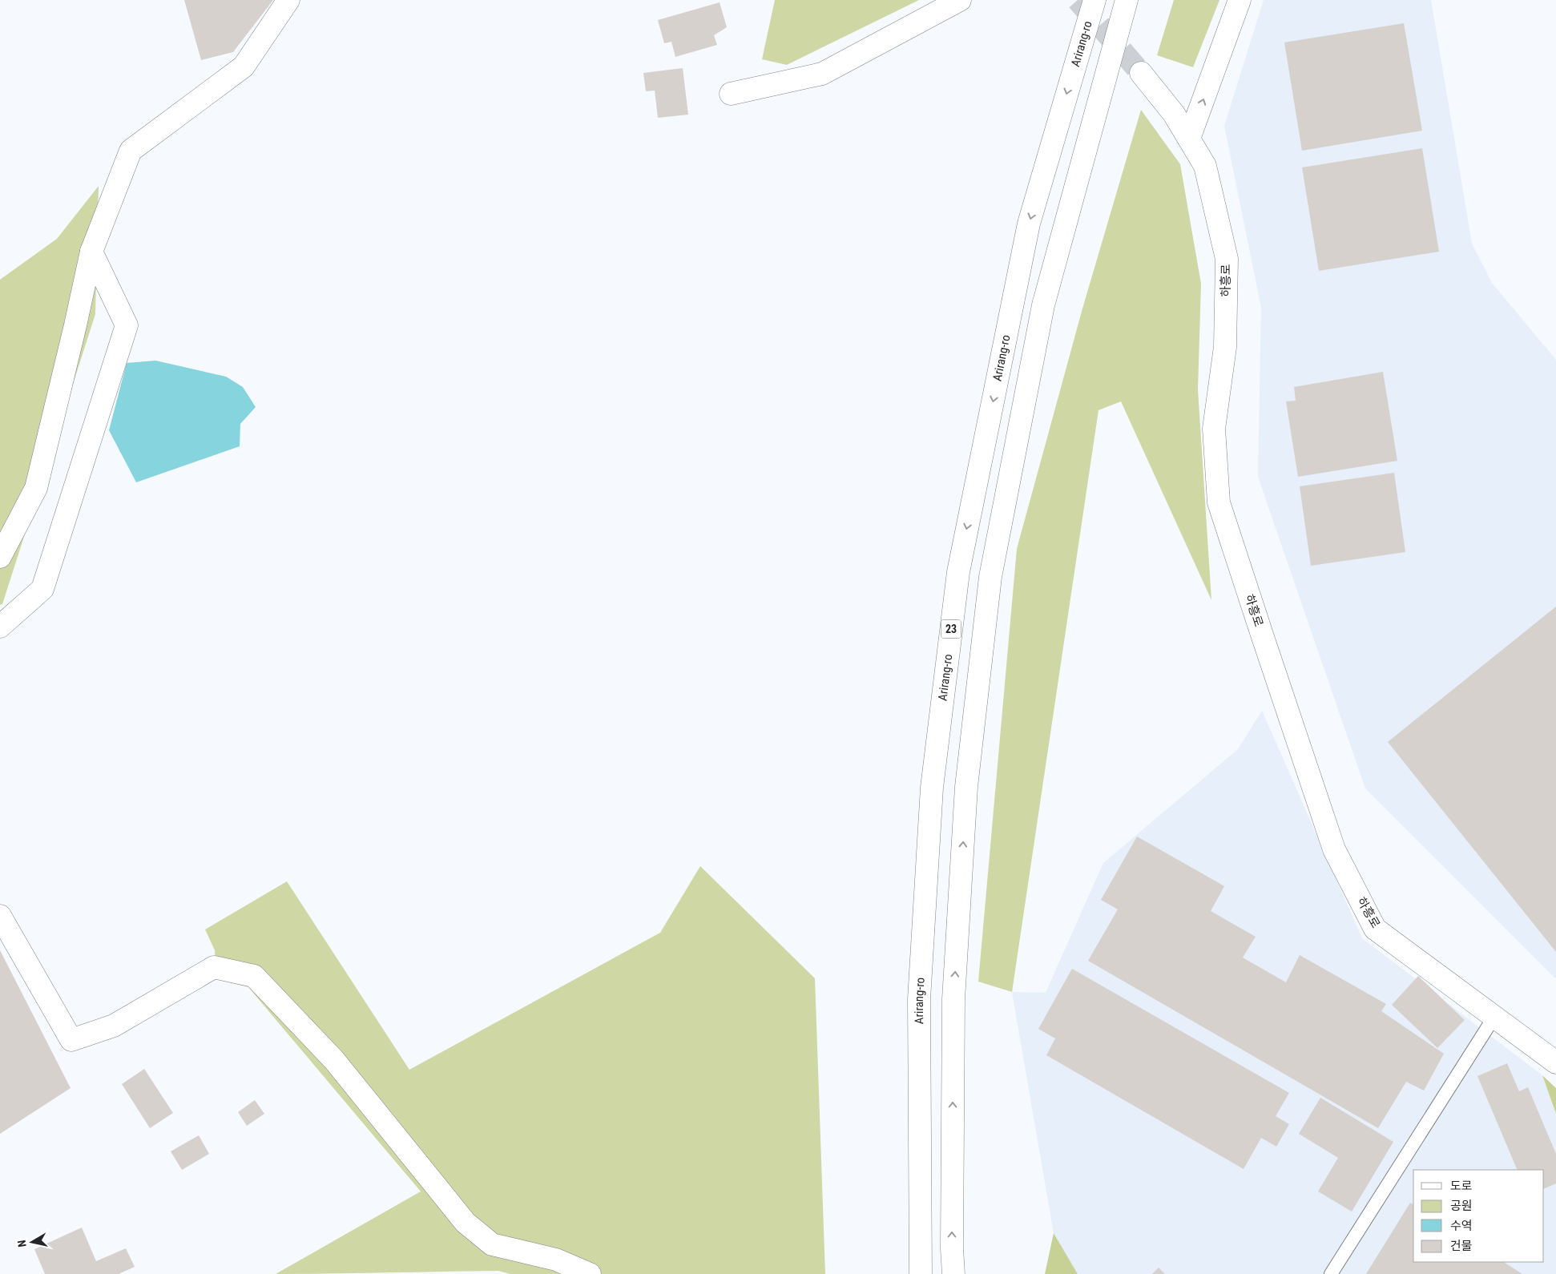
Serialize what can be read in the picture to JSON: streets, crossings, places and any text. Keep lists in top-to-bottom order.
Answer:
{
  "streets": {
    "main road": ["Arirang-ro", "하흥로", "23"]
  },
  "legend": [
    "도로",
    "공원",
    "수역",
    "건물"
  ],
  "north": "left"
}
